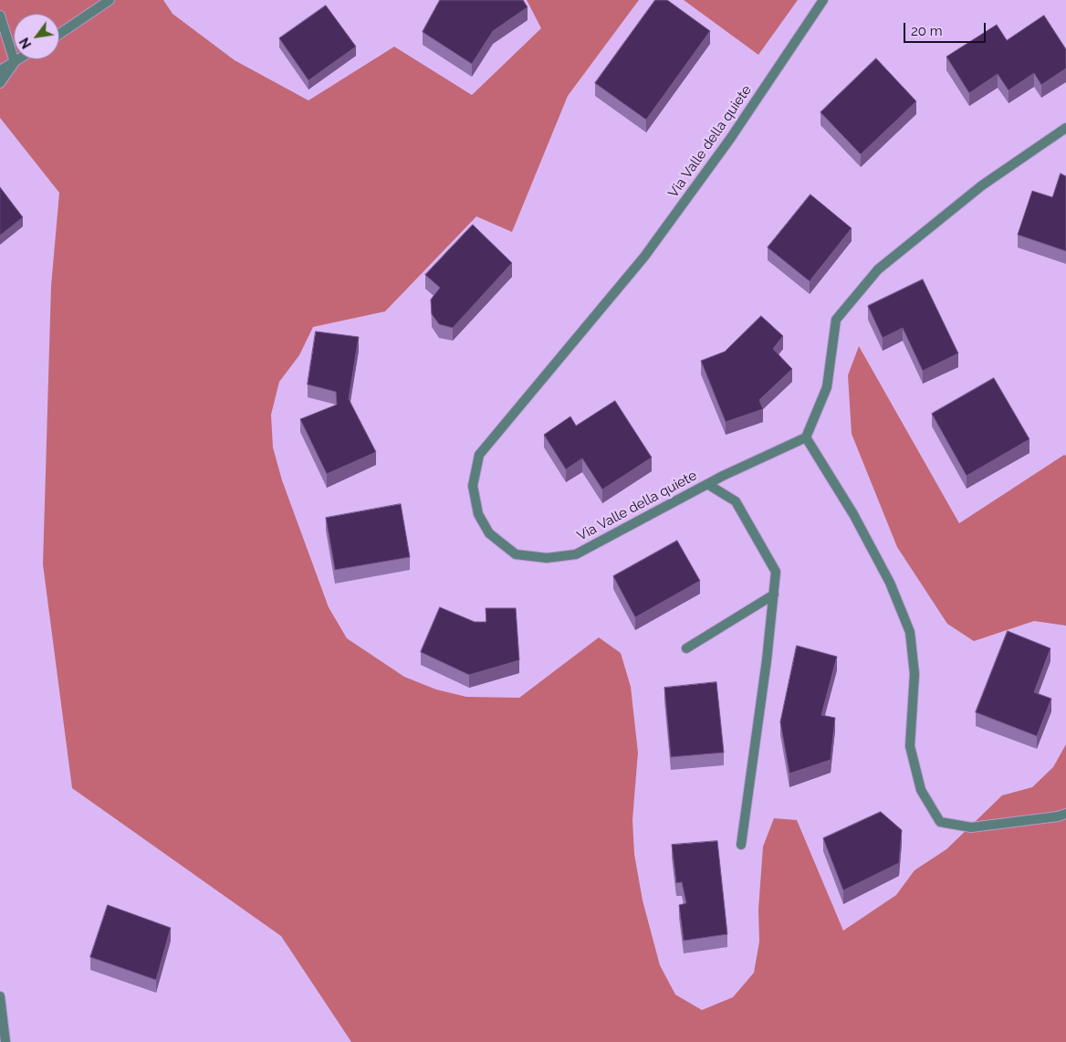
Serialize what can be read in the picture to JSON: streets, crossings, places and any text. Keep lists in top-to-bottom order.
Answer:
{
  "streets": {
    "street": ["Via Valle della quiete"]
  },
  "scale_bar": "20 m",
  "north": "bottom left"
}
